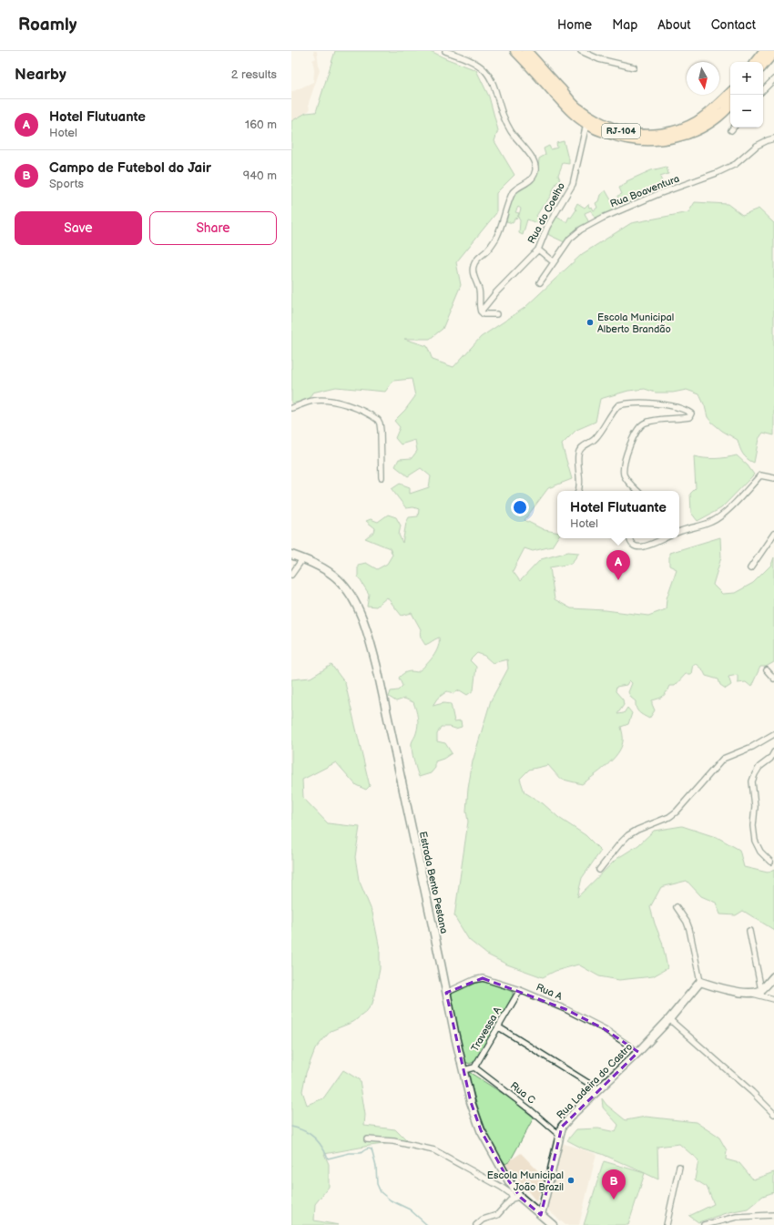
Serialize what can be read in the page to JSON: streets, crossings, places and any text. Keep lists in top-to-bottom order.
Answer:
{
  "streets": {
    "highway": ["RJ-104"],
    "main road": ["Estrada Bento Pestana", "Rua Ladeira do Castro"],
    "street": [
      "Rua Boaventura",
      "Rua do Coelho",
      "Rua A",
      "Travessa A",
      "Rua C"
    ]
  },
  "crossings": [
    ["RJ-104", "Rua do Coelho"],
    ["Estrada Bento Pestana", "Rua A"],
    ["Estrada Bento Pestana", "Travessa A"],
    ["Estrada Bento Pestana", "Rua Ladeira do Castro"],
    ["Rua A", "Travessa A"],
    ["Rua A", "Rua Ladeira do Castro"],
    ["Travessa A", "Rua C"],
    ["Rua Ladeira do Castro", "Rua C"]
  ],
  "places": ["Escola Municipal Alberto Brandão", "Escola Municipal João Brazil"],
  "north": "bottom",
  "page": {
    "header": "Roamly",
    "nav": [
      "Home",
      "Map",
      "About",
      "Contact"
    ],
    "heading": ["Nearby", "2 results"],
    "map_buttons": ["+", "−"],
    "list": [
      {
        "mark": "A",
        "name": "Hotel Flutuante",
        "note": "Hotel",
        "value": "160 m"
      },
      {
        "mark": "B",
        "name": "Campo de Futebol do Jair",
        "note": "Sports",
        "value": "940 m"
      }
    ],
    "buttons": ["Save", "Share"],
    "popup": ["Hotel Flutuante", "Hotel"],
    "pins": ["A", "B"]
  }
}
